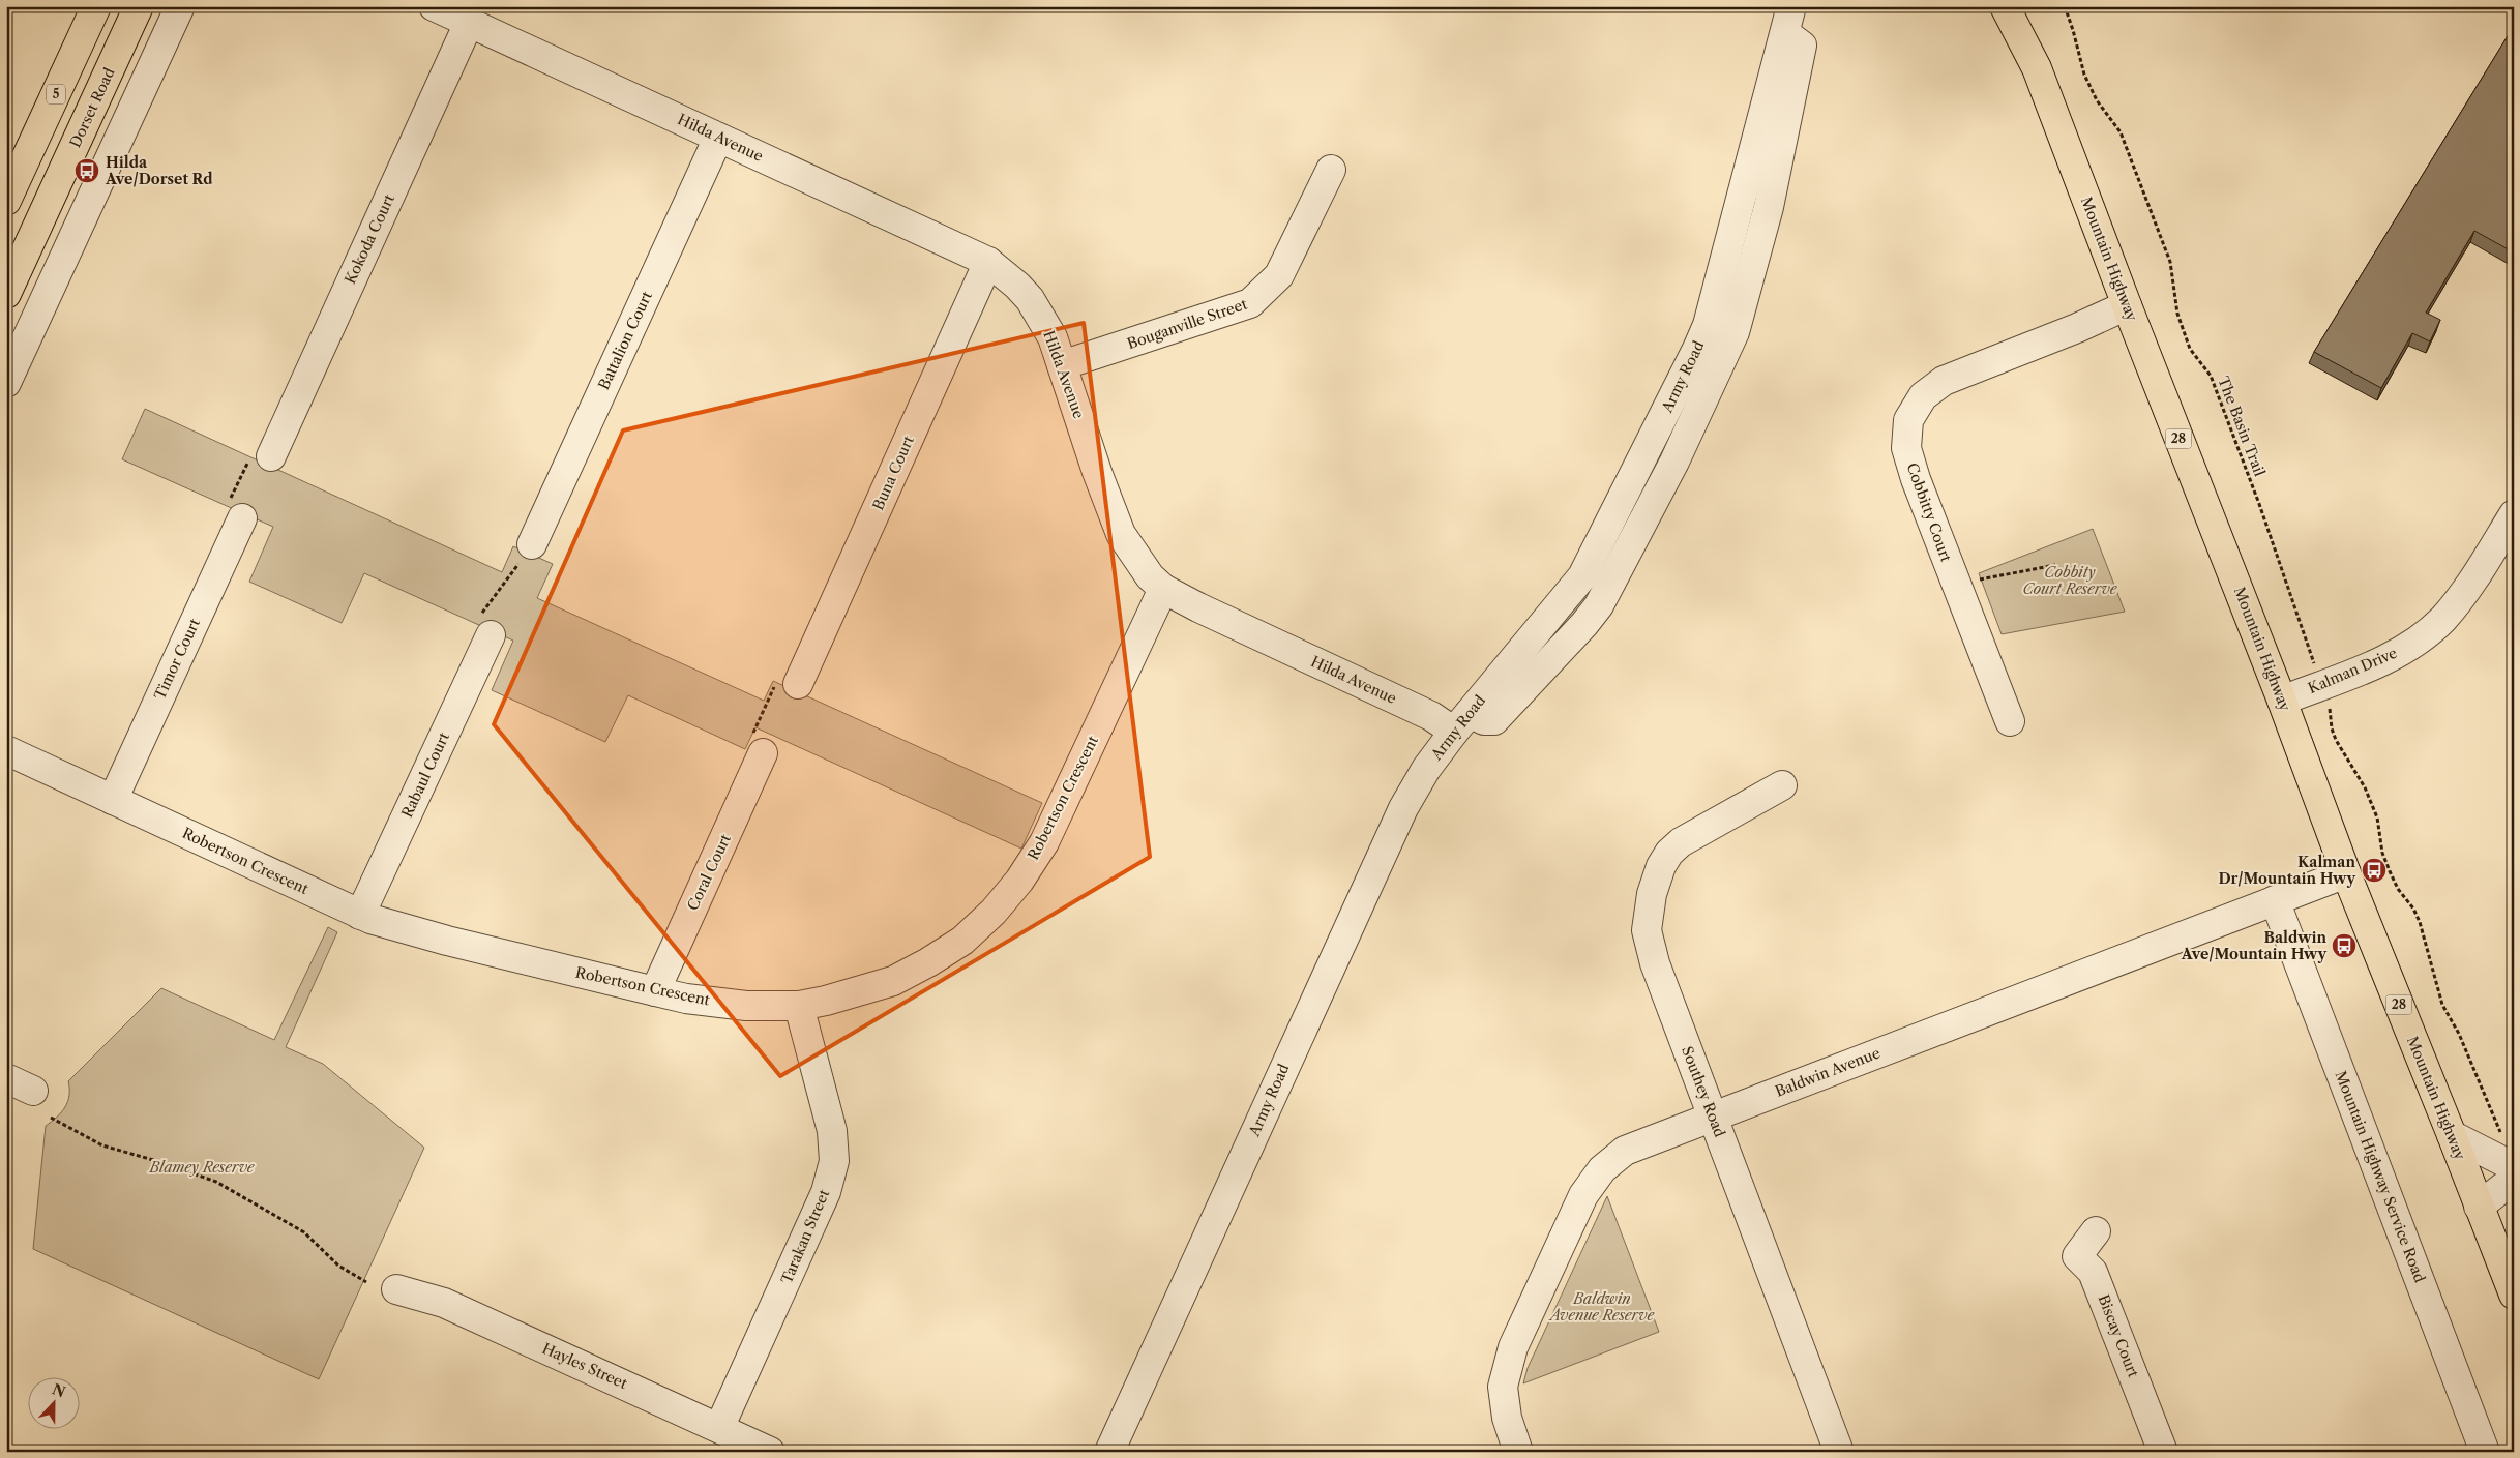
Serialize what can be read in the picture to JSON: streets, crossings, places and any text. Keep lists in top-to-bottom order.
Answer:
{
  "streets": {
    "main road": [
      "5",
      "Dorset Road",
      "Mountain Highway",
      "28"
    ],
    "street": [
      "Hilda Avenue",
      "Kokoda Court",
      "Bouganville Street",
      "Battalion Court",
      "Army Road",
      "Buna Court",
      "Cobbitty Court",
      "Timor Court",
      "Kalman Drive",
      "Rabaul Court",
      "Robertson Crescent",
      "Coral Court",
      "Baldwin Avenue",
      "Southey Road",
      "Mountain Highway Service Road",
      "Tarakan Street",
      "Biscay Court",
      "Hayles Street"
    ],
    "path": ["The Basin Trail"]
  },
  "crossings": [
    ["Hilda Avenue", "Kokoda Court"],
    ["Hilda Avenue", "Bouganville Street"],
    ["Hilda Avenue", "Battalion Court"],
    ["Hilda Avenue", "Army Road"],
    ["Hilda Avenue", "Buna Court"],
    ["Hilda Avenue", "Robertson Crescent"],
    ["Mountain Highway", "Cobbitty Court"],
    ["Mountain Highway", "Kalman Drive"],
    ["Mountain Highway", "Baldwin Avenue"],
    ["Timor Court", "Robertson Crescent"],
    ["Rabaul Court", "Robertson Crescent"],
    ["Robertson Crescent", "Coral Court"],
    ["Robertson Crescent", "Tarakan Street"],
    ["Baldwin Avenue", "Southey Road"],
    ["Baldwin Avenue", "Mountain Highway Service Road"],
    ["Tarakan Street", "Hayles Street"]
  ],
  "parks": ["Cobbity Court Reserve", "Blamey Reserve", "Baldwin Avenue Reserve"],
  "places": {
    "bus stop": ["Hilda Ave/Dorset Rd", "Kalman Dr/Mountain Hwy", "Baldwin Ave/Mountain Hwy"]
  },
  "north": "top"
}
